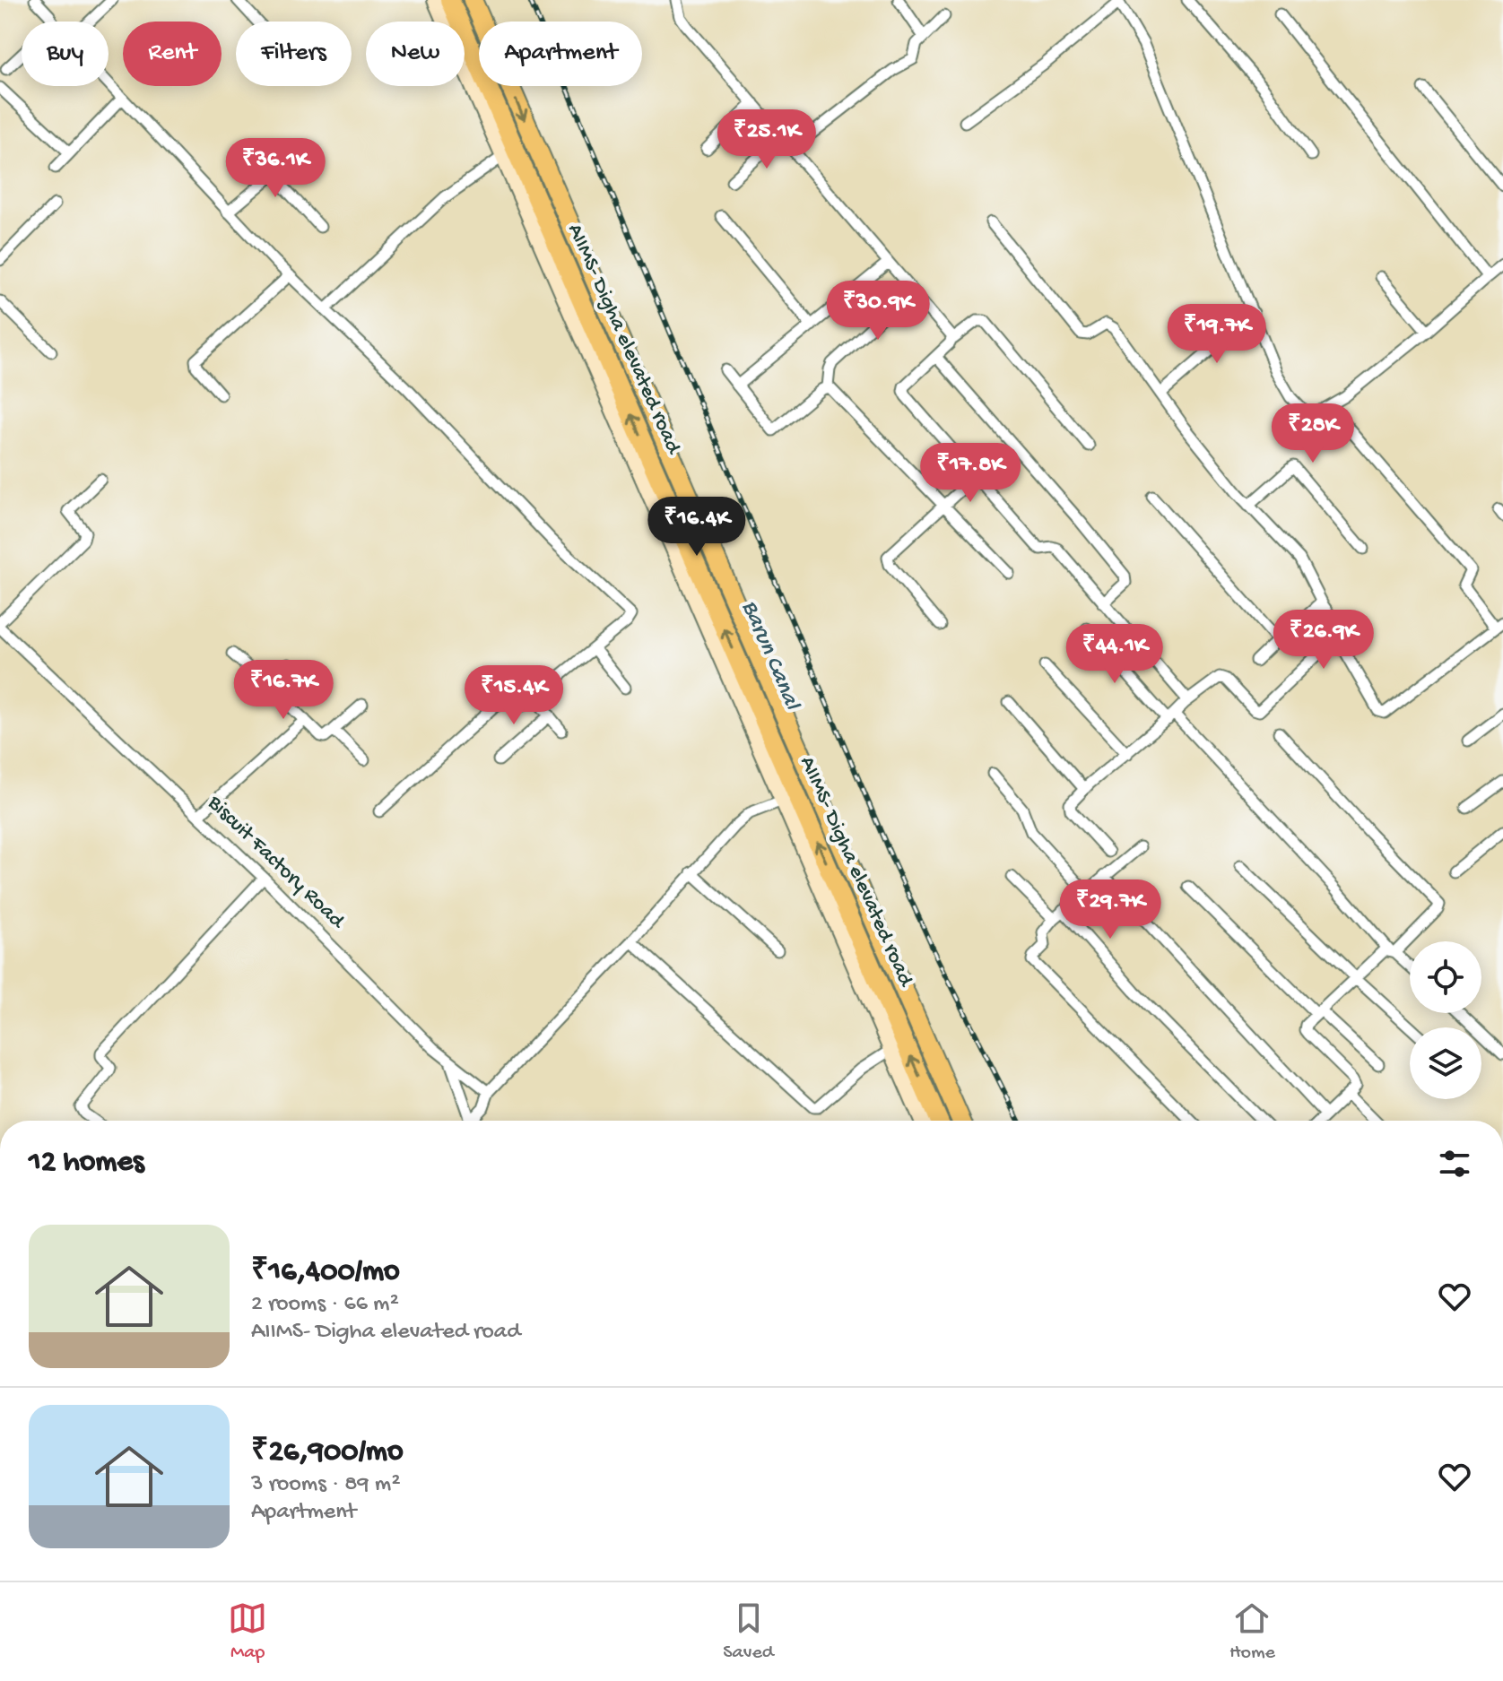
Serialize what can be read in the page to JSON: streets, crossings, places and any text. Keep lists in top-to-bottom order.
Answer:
{
  "streets": {
    "highway": ["AIIMS- Digha elevated road"],
    "street": ["Biscuit Factory Road"]
  },
  "water": ["Barun Canal"],
  "page": {
    "chip": [
      "Buy",
      "Rent",
      "Filters",
      "New",
      "Apartment"
    ],
    "price": [
      "₹25.1K",
      "₹36.1K",
      "₹30.9K",
      "₹19.7K",
      "₹28K",
      "₹17.8K",
      "₹16.4K",
      "₹26.9K",
      "₹44.1K",
      "₹16.7K",
      "₹15.4K",
      "₹29.7K"
    ],
    "heading": "12 homes",
    "list": [
      {
        "name": "₹16,400/mo",
        "note": "2 rooms · 66 m² · AIIMS- Digha elevated road"
      },
      {
        "name": "₹26,900/mo",
        "note": "3 rooms · 89 m² · Apartment"
      }
    ],
    "tabs": ["Map", "Saved", "Home"]
  }
}
